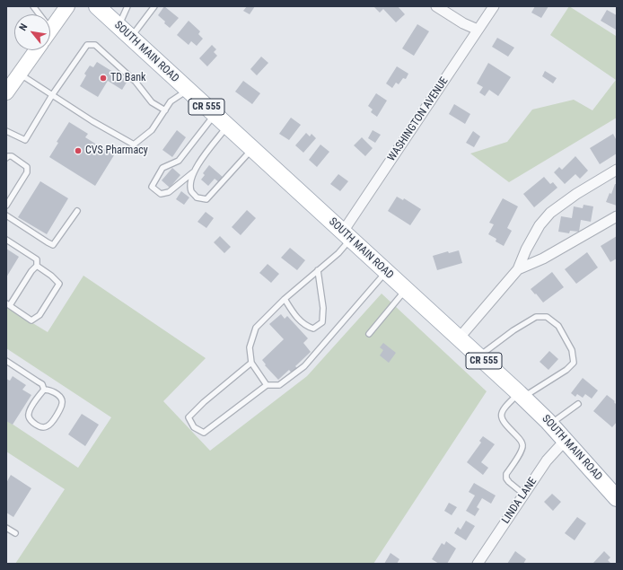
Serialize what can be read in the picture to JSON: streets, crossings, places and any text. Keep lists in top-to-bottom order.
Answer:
{
  "streets": {
    "main road": ["SOUTH MAIN ROAD", "CR 555"],
    "street": ["WASHINGTON AVENUE", "LINDA LANE"]
  },
  "crossings": [
    ["SOUTH MAIN ROAD", "WASHINGTON AVENUE"],
    ["SOUTH MAIN ROAD", "LINDA LANE"]
  ],
  "places": ["TD Bank", "CVS Pharmacy"],
  "north": "top left"
}
